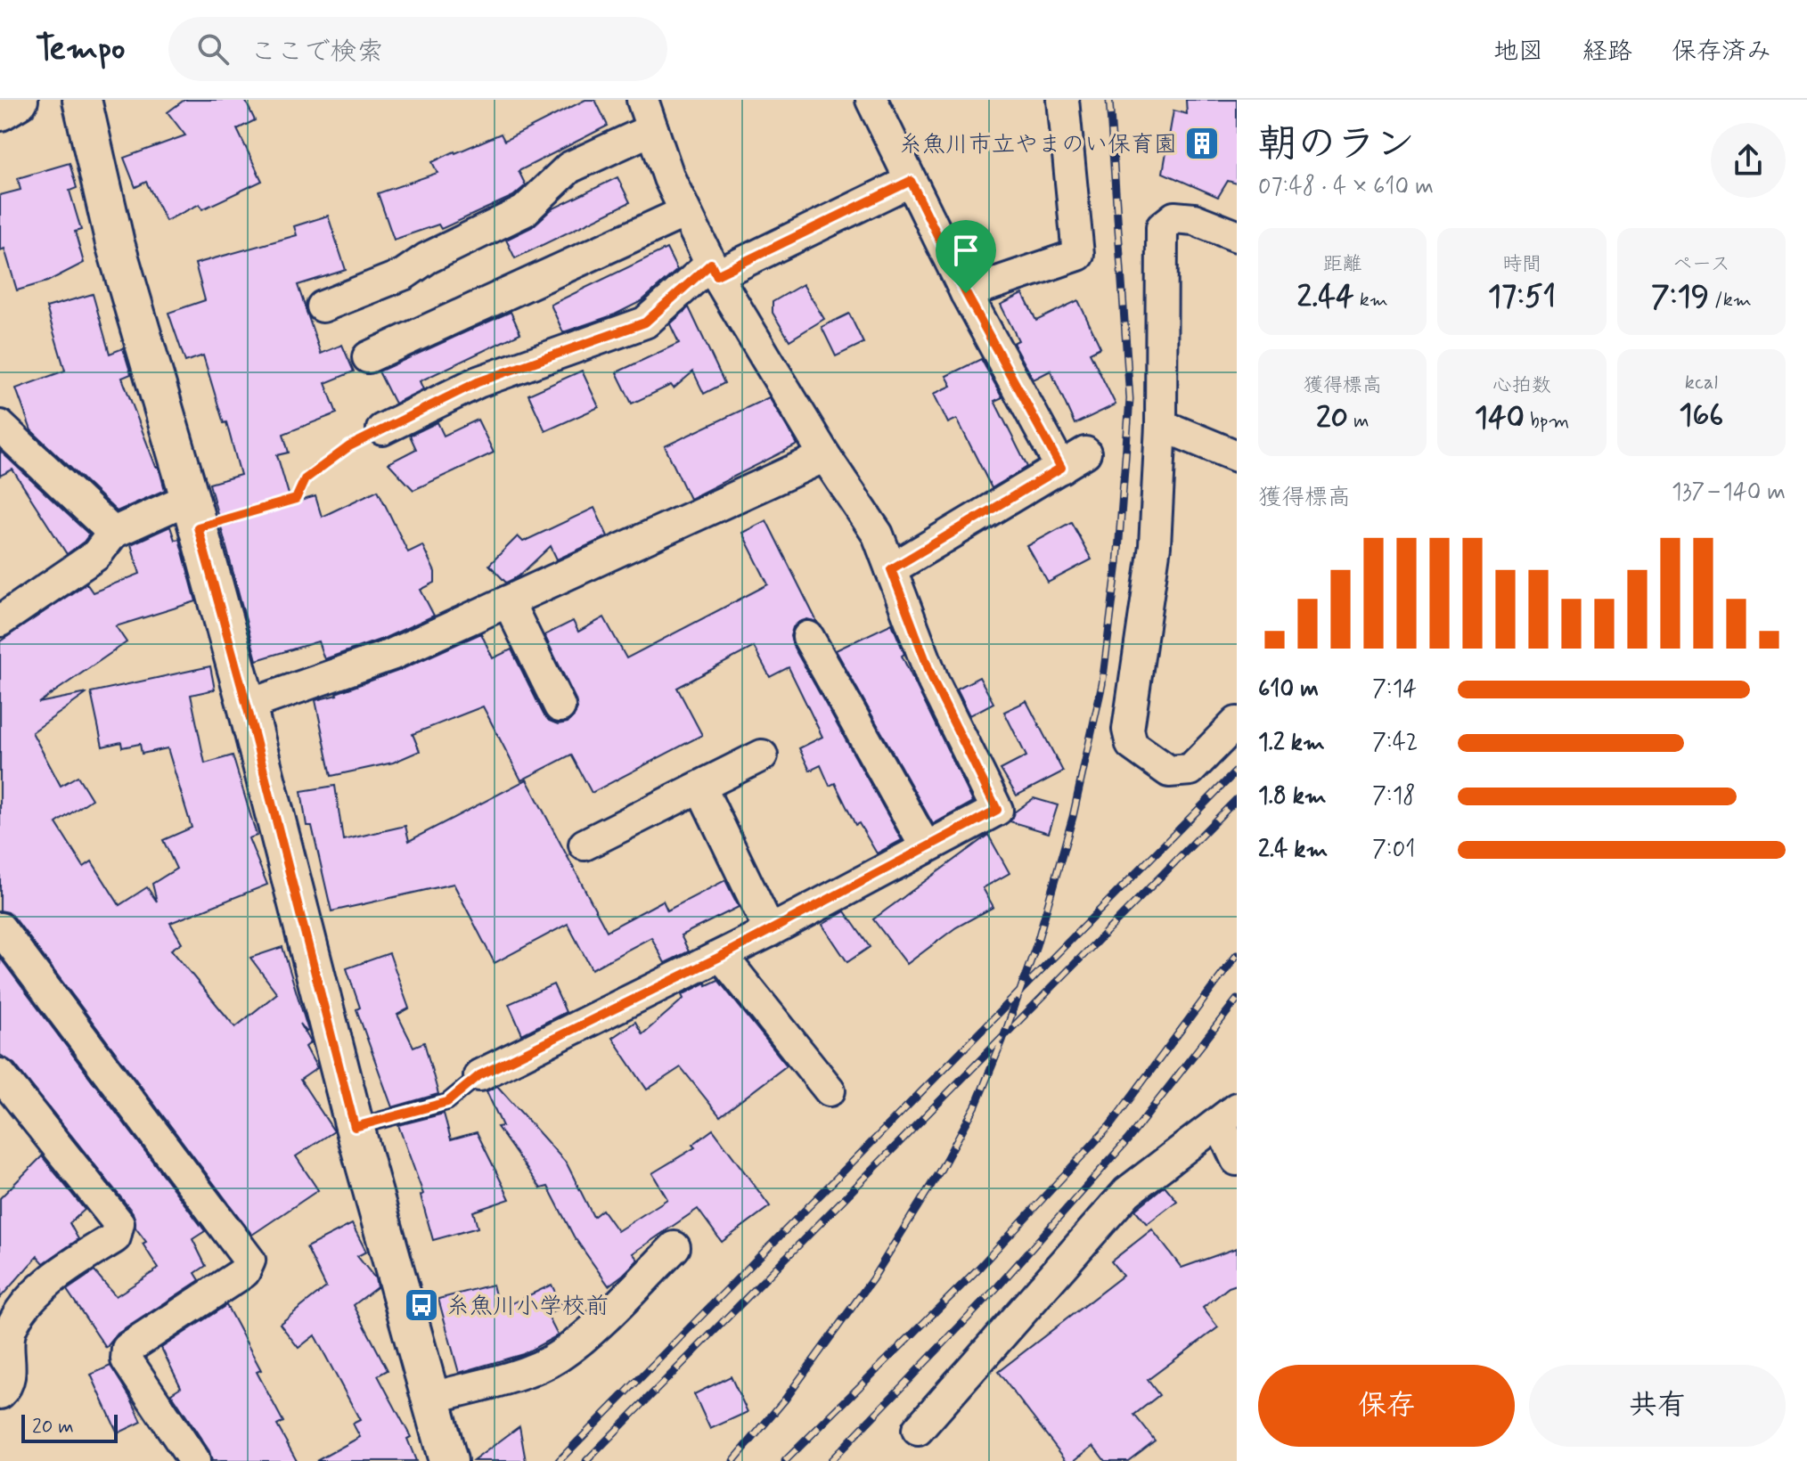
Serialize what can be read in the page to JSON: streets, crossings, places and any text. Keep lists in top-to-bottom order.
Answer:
{
  "places": {
    "building": ["糸魚川市立やまのい保育園"],
    "bus stop": ["糸魚川小学校前"]
  },
  "scale_bar": "20 m",
  "page": {
    "header": "Tempo",
    "search": "ここで検索",
    "nav": ["地図", "経路", "保存済み"],
    "heading": ["朝のラン", "07:48 · 4 × 610 m"],
    "stats": [
      ["距離", "2.44 km"],
      ["時間", "17:51"],
      ["ペース", "7:19 /km"],
      ["獲得標高", "20 m"],
      ["心拍数", "140 bpm"],
      ["kcal", "166"]
    ],
    "chart": ["獲得標高", "137–140 m"],
    "list": [
      {
        "name": "610 m",
        "note": "7:14"
      },
      {
        "name": "1.2 km",
        "note": "7:42"
      },
      {
        "name": "1.8 km",
        "note": "7:18"
      },
      {
        "name": "2.4 km",
        "note": "7:01"
      }
    ],
    "buttons": ["保存", "共有"],
    "scale": "20 m"
  }
}
